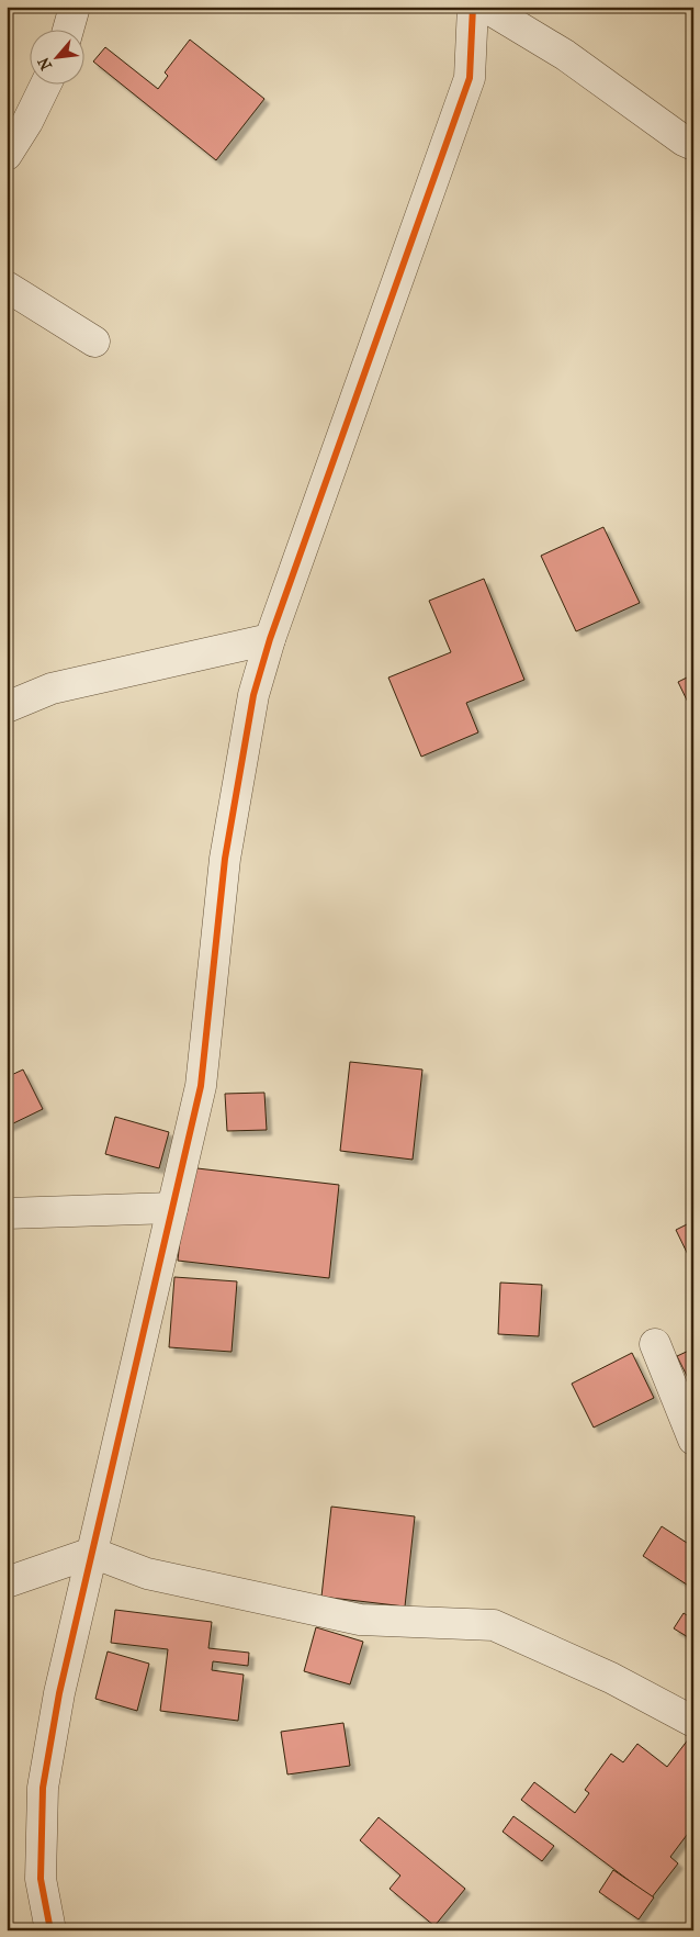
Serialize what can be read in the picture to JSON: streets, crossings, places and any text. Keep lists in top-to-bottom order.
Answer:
{
  "north": "bottom left"
}
